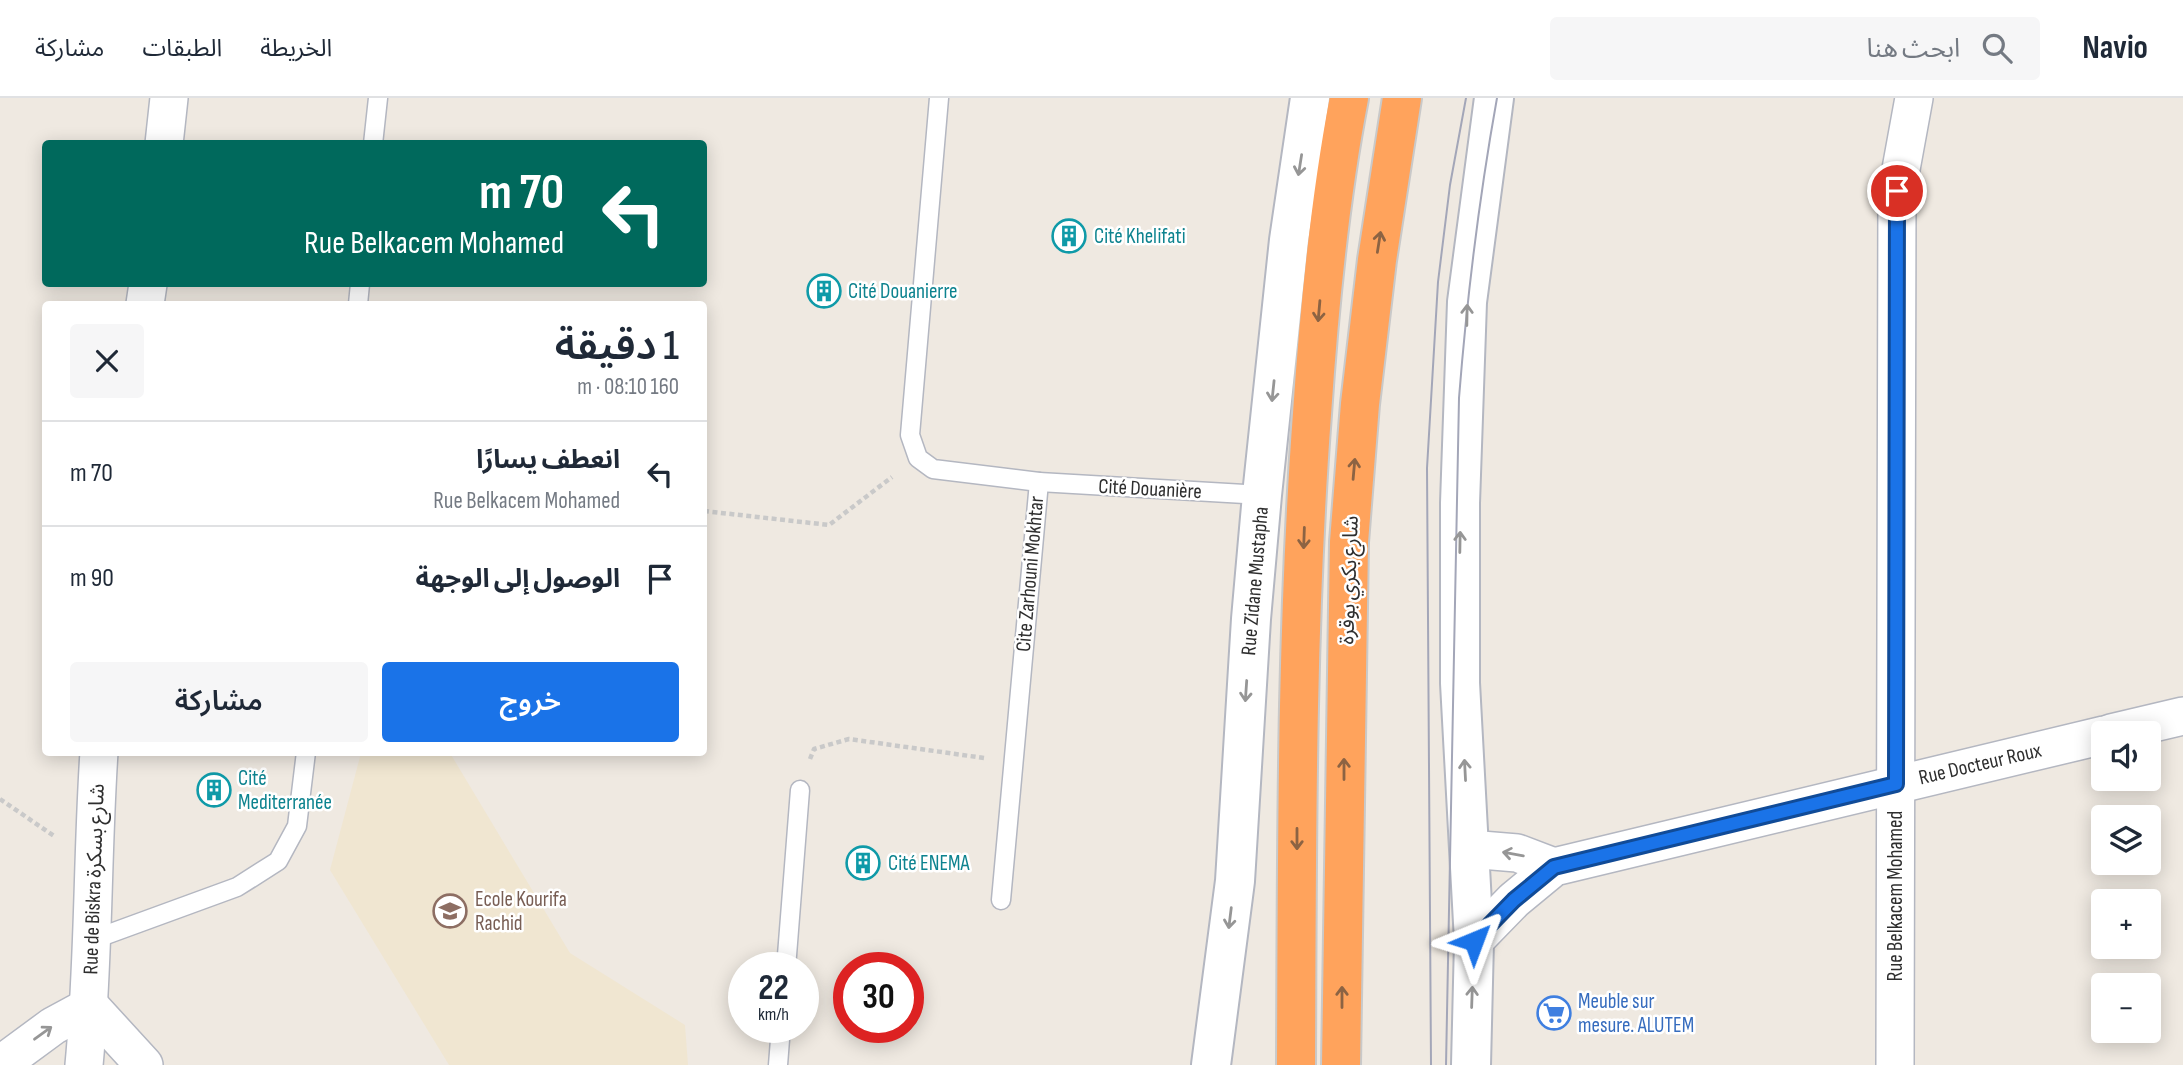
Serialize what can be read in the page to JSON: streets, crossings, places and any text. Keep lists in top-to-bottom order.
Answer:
{
  "streets": {
    "highway": ["شارع بكري بوقرة"],
    "street": [
      "Rue Zidane Mustapha",
      "Rue Docteur Roux",
      "Rue de Biskra شارع بسكرة",
      "Rue Belkacem Mohamed"
    ],
    "lane": ["Cité Douanière", "Cite Zarhouni Mokhtar"]
  },
  "crossings": [
    ["Cité Douanière", "Cite Zarhouni Mokhtar"],
    ["Cité Douanière", "Rue Zidane Mustapha"],
    ["Rue Docteur Roux", "Rue Belkacem Mohamed"]
  ],
  "places": {
    "building": [
      "Cité Khelifati",
      "Cité Douanierre",
      "Cité Mediterranée",
      "Cité ENEMA"
    ],
    "school or university": ["Ecole Kourifa Rachid"],
    "supermarket": ["Meuble sur mesure. ALUTEM"]
  },
  "page": {
    "header": "Navio",
    "search": "ابحث هنا",
    "nav": ["الخريطة", "الطبقات", "مشاركة"],
    "turn": ["70 m", "Rue Belkacem Mohamed"],
    "heading": ["1 دقيقة", "160 m · 08:10"],
    "list": [
      {
        "name": "انعطف يسارًا",
        "note": "Rue Belkacem Mohamed",
        "value": "70 m"
      },
      {
        "name": "الوصول إلى الوجهة",
        "value": "90 m"
      }
    ],
    "buttons": ["خروج", "مشاركة"],
    "map_buttons": ["+", "−"],
    "speed": "22 km/h",
    "limit": "30"
  }
}
